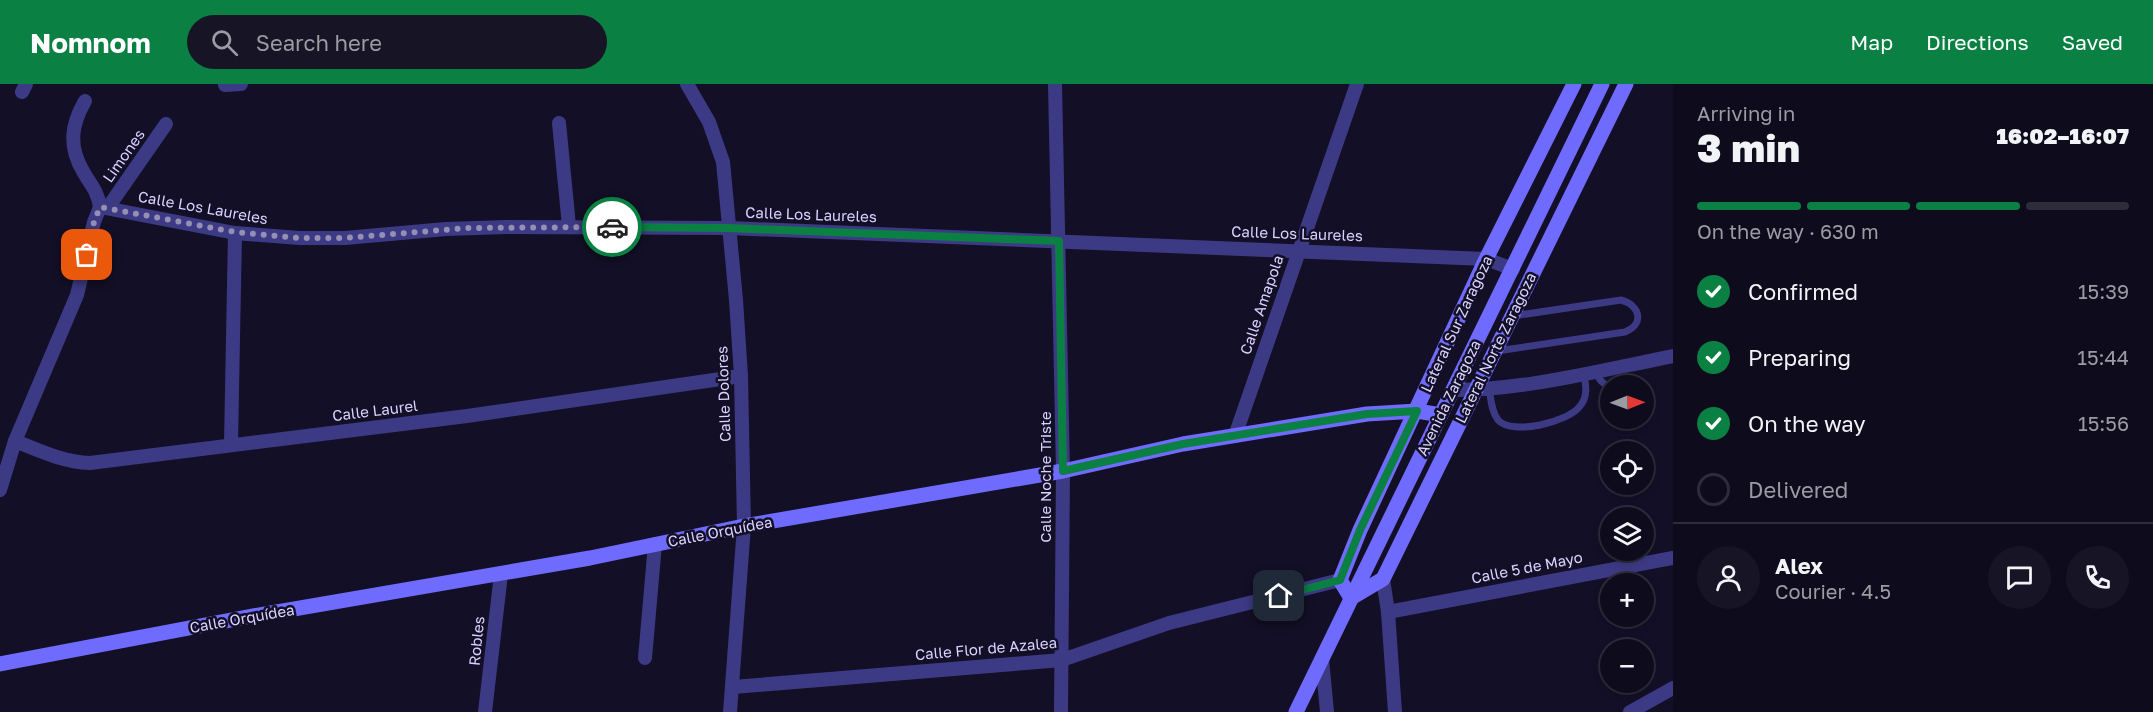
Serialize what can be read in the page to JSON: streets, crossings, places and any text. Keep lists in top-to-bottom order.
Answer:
{
  "streets": {
    "street": [
      "Limones",
      "Calle Los Laureles",
      "Calle Amapola",
      "Lateral Sur Zaragoza",
      "Lateral Norte Zaragoza",
      "Calle Dolores",
      "Avenida Zaragoza",
      "Calle Laurel",
      "Calle Noche Triste",
      "Calle Orquídea",
      "Calle 5 de Mayo",
      "Robles",
      "Calle Flor de Azalea"
    ]
  },
  "crossings": [
    ["Limones", "Calle Los Laureles"],
    ["Limones", "Calle Laurel"],
    ["Calle Los Laureles", "Calle Amapola"],
    ["Calle Los Laureles", "Lateral Sur Zaragoza"],
    ["Calle Los Laureles", "Calle Dolores"],
    ["Calle Los Laureles", "Avenida Zaragoza"],
    ["Calle Los Laureles", "Calle Noche Triste"],
    ["Calle Amapola", "Calle Orquídea"],
    ["Lateral Sur Zaragoza", "Calle Orquídea"],
    ["Lateral Sur Zaragoza", "Calle Flor de Azalea"],
    ["Calle Dolores", "Calle Laurel"],
    ["Calle Dolores", "Calle Orquídea"],
    ["Calle Dolores", "Calle Flor de Azalea"],
    ["Avenida Zaragoza", "Calle Orquídea"],
    ["Calle Noche Triste", "Calle Orquídea"],
    ["Calle Noche Triste", "Calle Flor de Azalea"],
    ["Calle Orquídea", "Robles"]
  ],
  "north": "right",
  "page": {
    "header": "Nomnom",
    "search": "Search here",
    "nav": ["Map", "Directions", "Saved"],
    "heading": ["3 min", "Arriving in", "16:02–16:07"],
    "panel": ["Alex", "Courier · 4.5"],
    "bar": "On the way · 630 m",
    "list": [
      ["Confirmed", "15:39"],
      ["Preparing", "15:44"],
      ["On the way", "15:56"],
      "Delivered"
    ],
    "map_buttons": ["+", "−"]
  }
}
